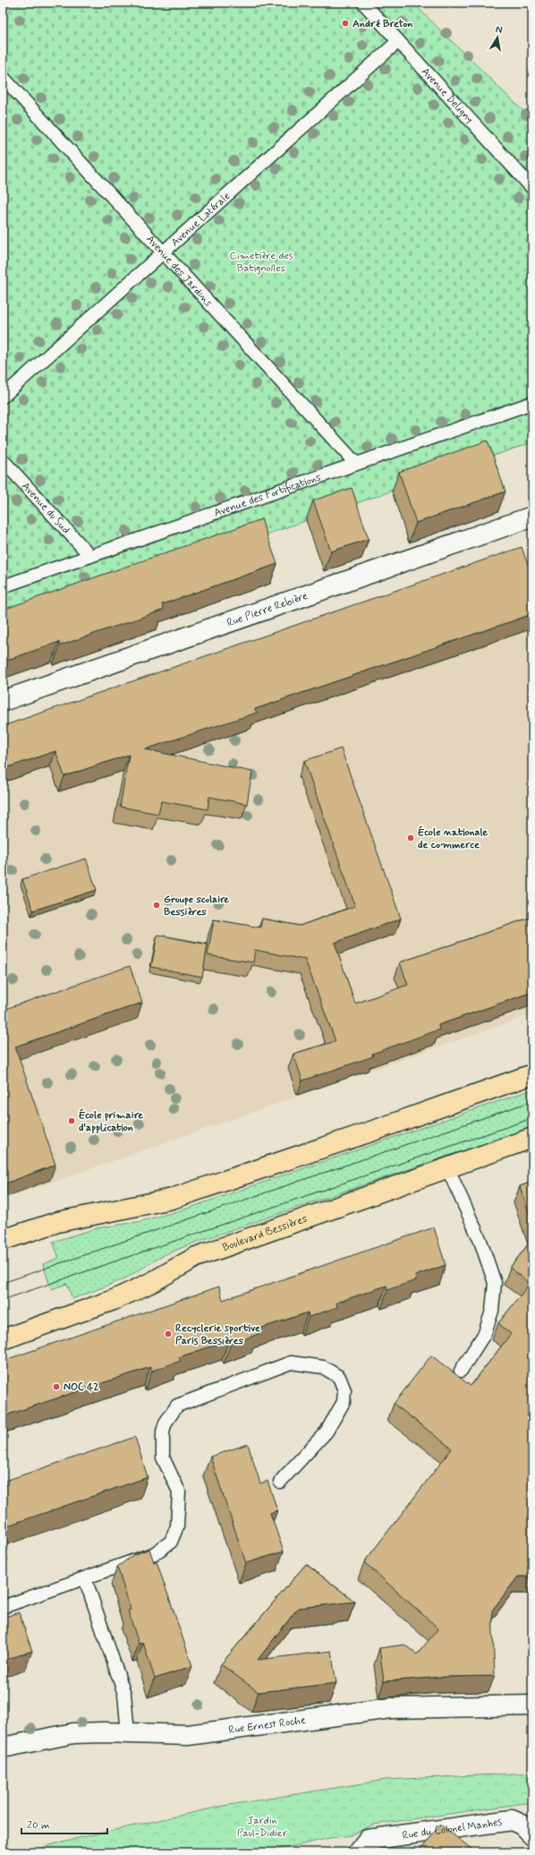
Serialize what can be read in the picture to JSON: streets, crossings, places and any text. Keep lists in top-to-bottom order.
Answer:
{
  "streets": {
    "main road": ["Boulevard Bessières"],
    "street": ["Rue Pierre Rebière", "Rue Ernest Roche", "Rue du Colonel Manhes"],
    "lane": [
      "Avenue Deligny",
      "Avenue Latérale",
      "Avenue des Jardins",
      "Avenue des Fortifications",
      "Avenue du Sud"
    ]
  },
  "crossings": [
    ["Avenue Deligny", "Avenue Latérale"],
    ["Avenue Latérale", "Avenue des Jardins"],
    ["Avenue des Jardins", "Avenue des Fortifications"],
    ["Avenue des Fortifications", "Avenue du Sud"]
  ],
  "parks": ["Cimetière des Batignolles", "Jardin Paul-Didier"],
  "places": [
    "André Breton",
    "École nationale de commerce",
    "Groupe scolaire Bessières",
    "École primaire d'application",
    "Recyclerie sportive Paris Bessières",
    "NOC 42"
  ],
  "scale_bar": "20 m",
  "north": "top"
}
